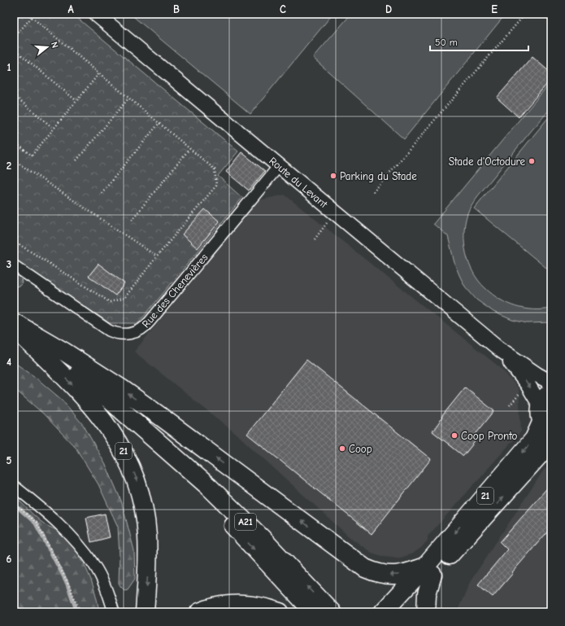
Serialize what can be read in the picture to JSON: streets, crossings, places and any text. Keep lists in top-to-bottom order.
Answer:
{
  "streets": {
    "highway": ["21", "A21"],
    "street": ["Route du Levant", "Rue des Chenevières"]
  },
  "crossings": [
    ["Route du Levant", "Rue des Chenevières"],
    ["Route du Levant", "21"],
    ["21", "A21"]
  ],
  "places": [
    "Stade d'Octodure",
    "Parking du Stade",
    "Coop Pronto",
    "Coop"
  ],
  "scale_bar": "50 m",
  "north": "right",
  "grid": {
    "columns": [
      "A",
      "B",
      "C",
      "D",
      "E"
    ],
    "rows": [
      "1",
      "2",
      "3",
      "4",
      "5",
      "6"
    ]
  }
}
